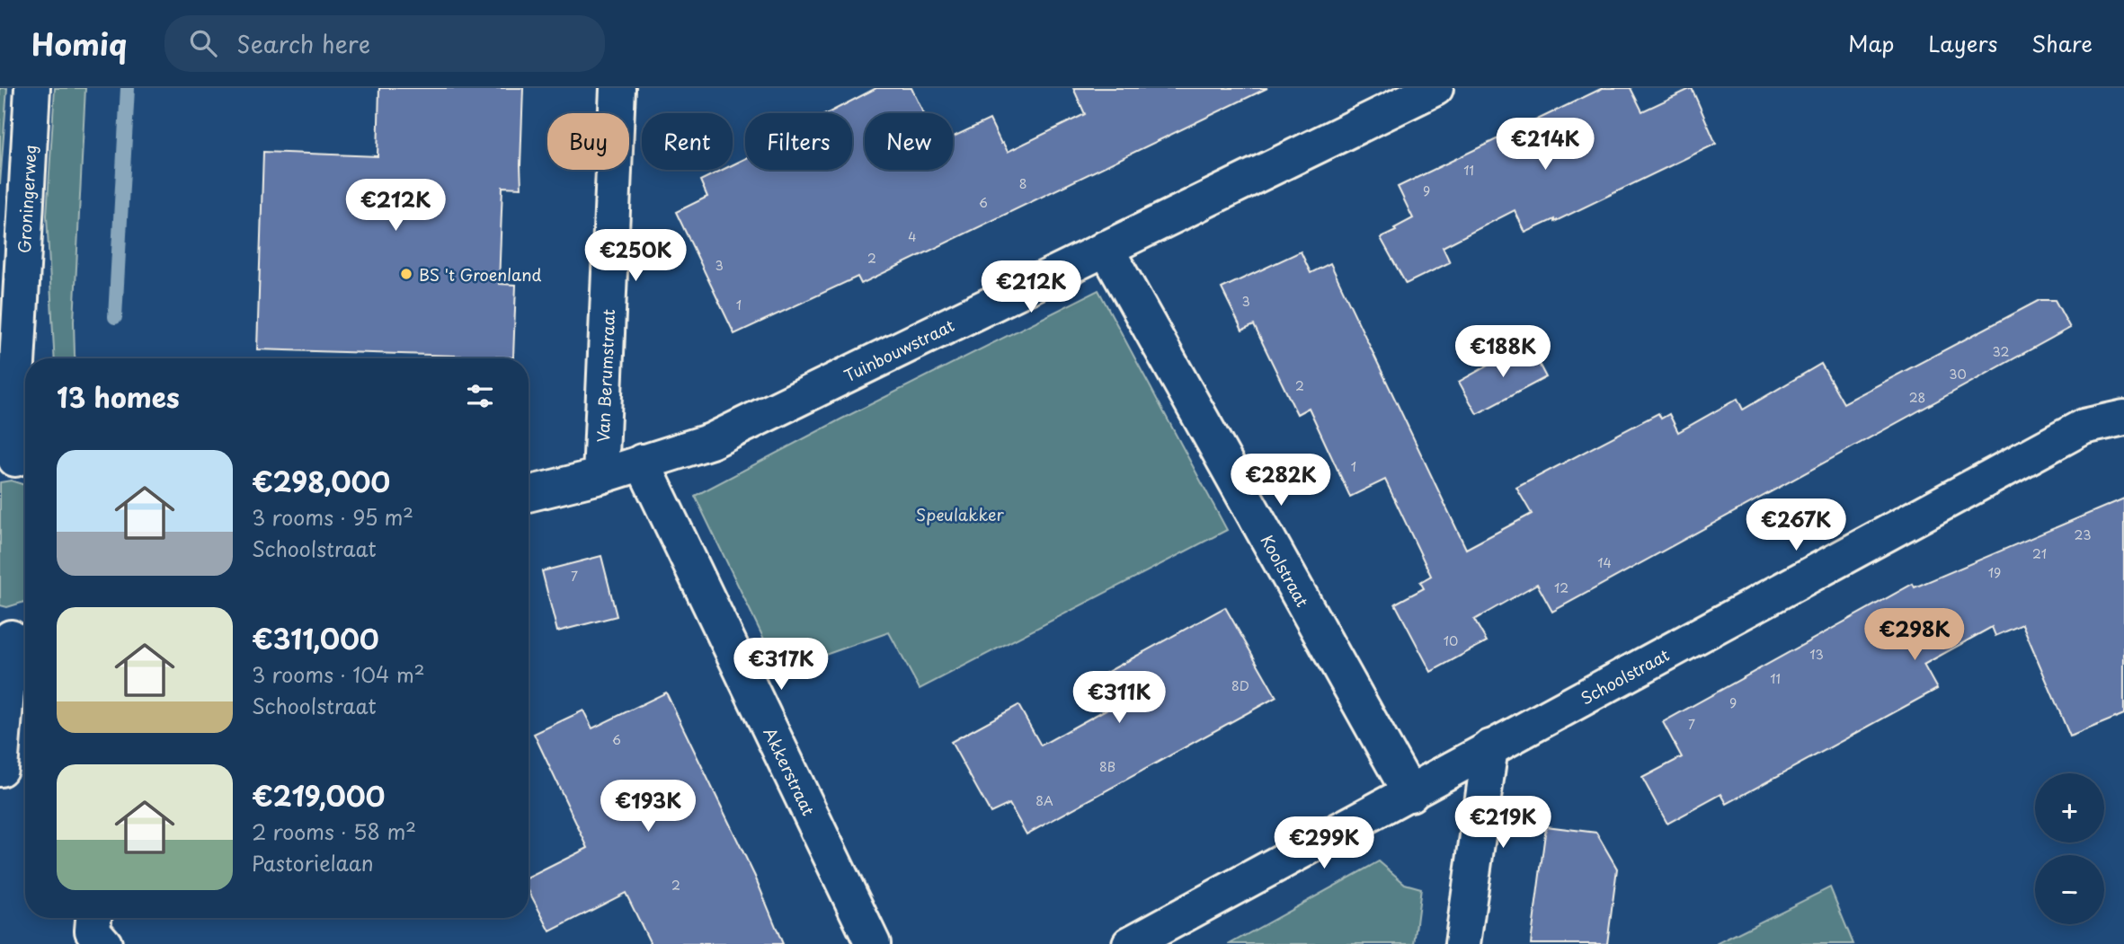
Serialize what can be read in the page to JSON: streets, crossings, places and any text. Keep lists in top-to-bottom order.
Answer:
{
  "streets": {
    "street": [
      "Groningerweg",
      "Tuinbouwstraat",
      "Van Berumstraat",
      "Koolstraat",
      "Schoolstraat",
      "Akkerstraat"
    ]
  },
  "crossings": [
    ["Tuinbouwstraat", "Van Berumstraat"],
    ["Tuinbouwstraat", "Koolstraat"],
    ["Tuinbouwstraat", "Akkerstraat"],
    ["Koolstraat", "Schoolstraat"]
  ],
  "parks": ["Speulakker"],
  "places": ["BS 't Groenland"],
  "house_numbers": [
    "11",
    "8",
    "9",
    "6",
    "4",
    "2",
    "3",
    "3",
    "1",
    "32",
    "30",
    "2",
    "28",
    "1",
    "23",
    "21",
    "14",
    "19",
    "7",
    "12",
    "10",
    "13",
    "11",
    "8D",
    "9",
    "7",
    "6",
    "8B",
    "8A",
    "2"
  ],
  "page": {
    "header": "Homiq",
    "search": "Search here",
    "nav": ["Map", "Layers", "Share"],
    "chip": [
      "Buy",
      "Rent",
      "Filters",
      "New"
    ],
    "price": [
      "€214K",
      "€212K",
      "€250K",
      "€212K",
      "€188K",
      "€282K",
      "€267K",
      "€298K",
      "€317K",
      "€311K",
      "€193K",
      "€219K",
      "€299K"
    ],
    "heading": "13 homes",
    "list": [
      {
        "name": "€298,000",
        "note": "3 rooms · 95 m² · Schoolstraat"
      },
      {
        "name": "€311,000",
        "note": "3 rooms · 104 m² · Schoolstraat"
      },
      {
        "name": "€219,000",
        "note": "2 rooms · 58 m² · Pastorielaan"
      }
    ],
    "map_buttons": ["+", "−"]
  }
}
